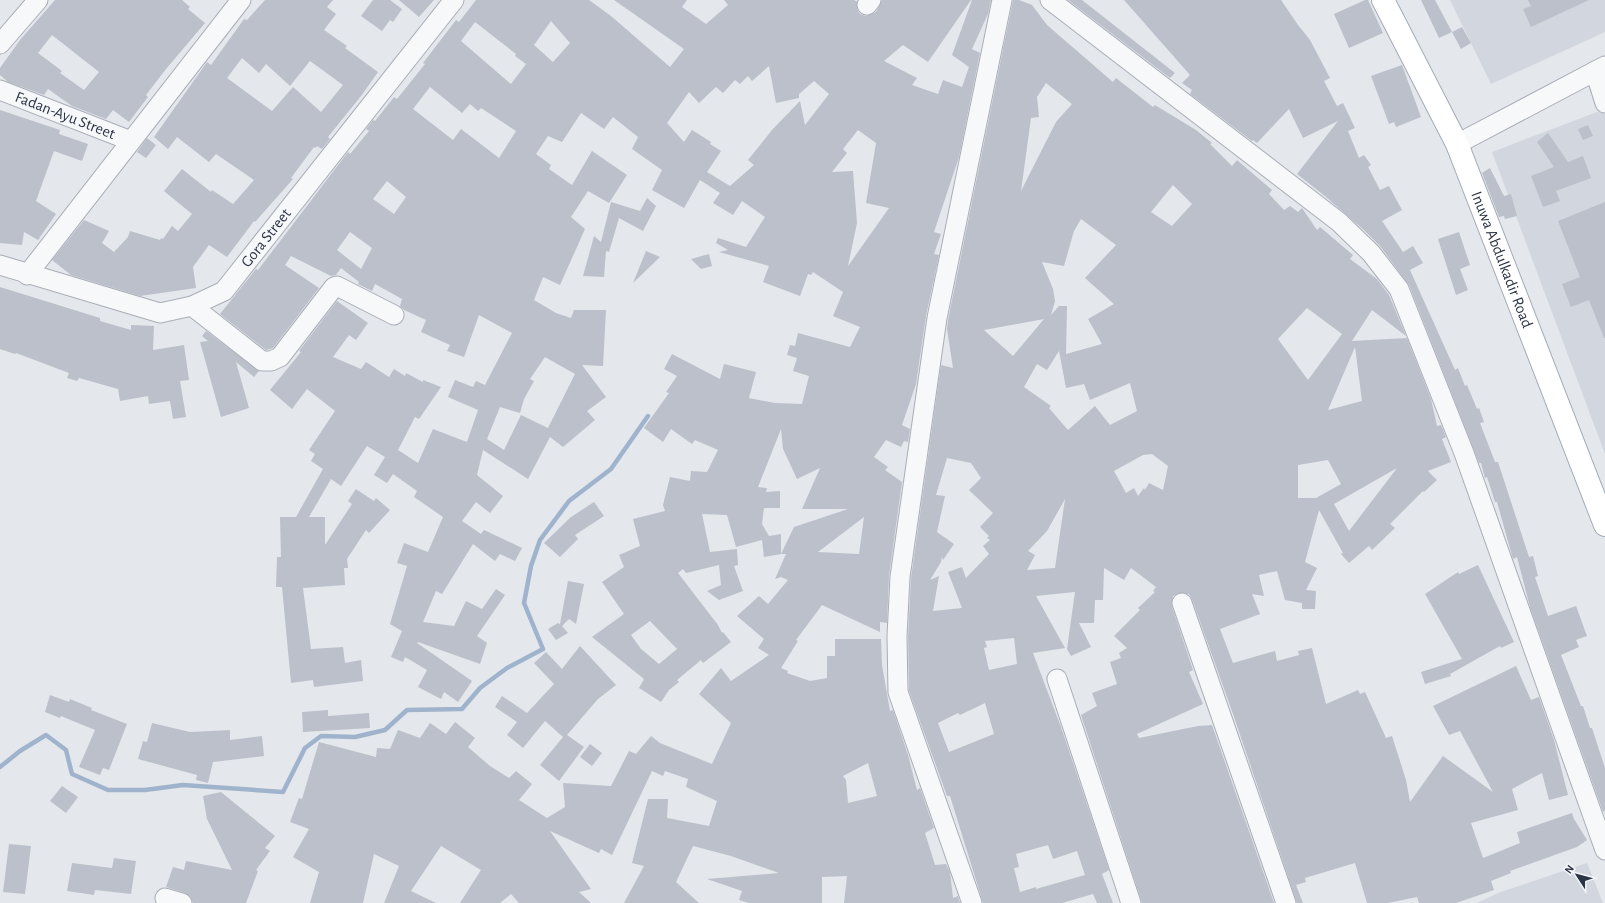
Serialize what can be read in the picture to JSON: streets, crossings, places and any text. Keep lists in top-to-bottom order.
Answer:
{
  "streets": {
    "main road": ["Inuwa Abdulkadir Road"],
    "street": ["Fadan-Ayu Street", "Gora Street"]
  },
  "north": "top left"
}
